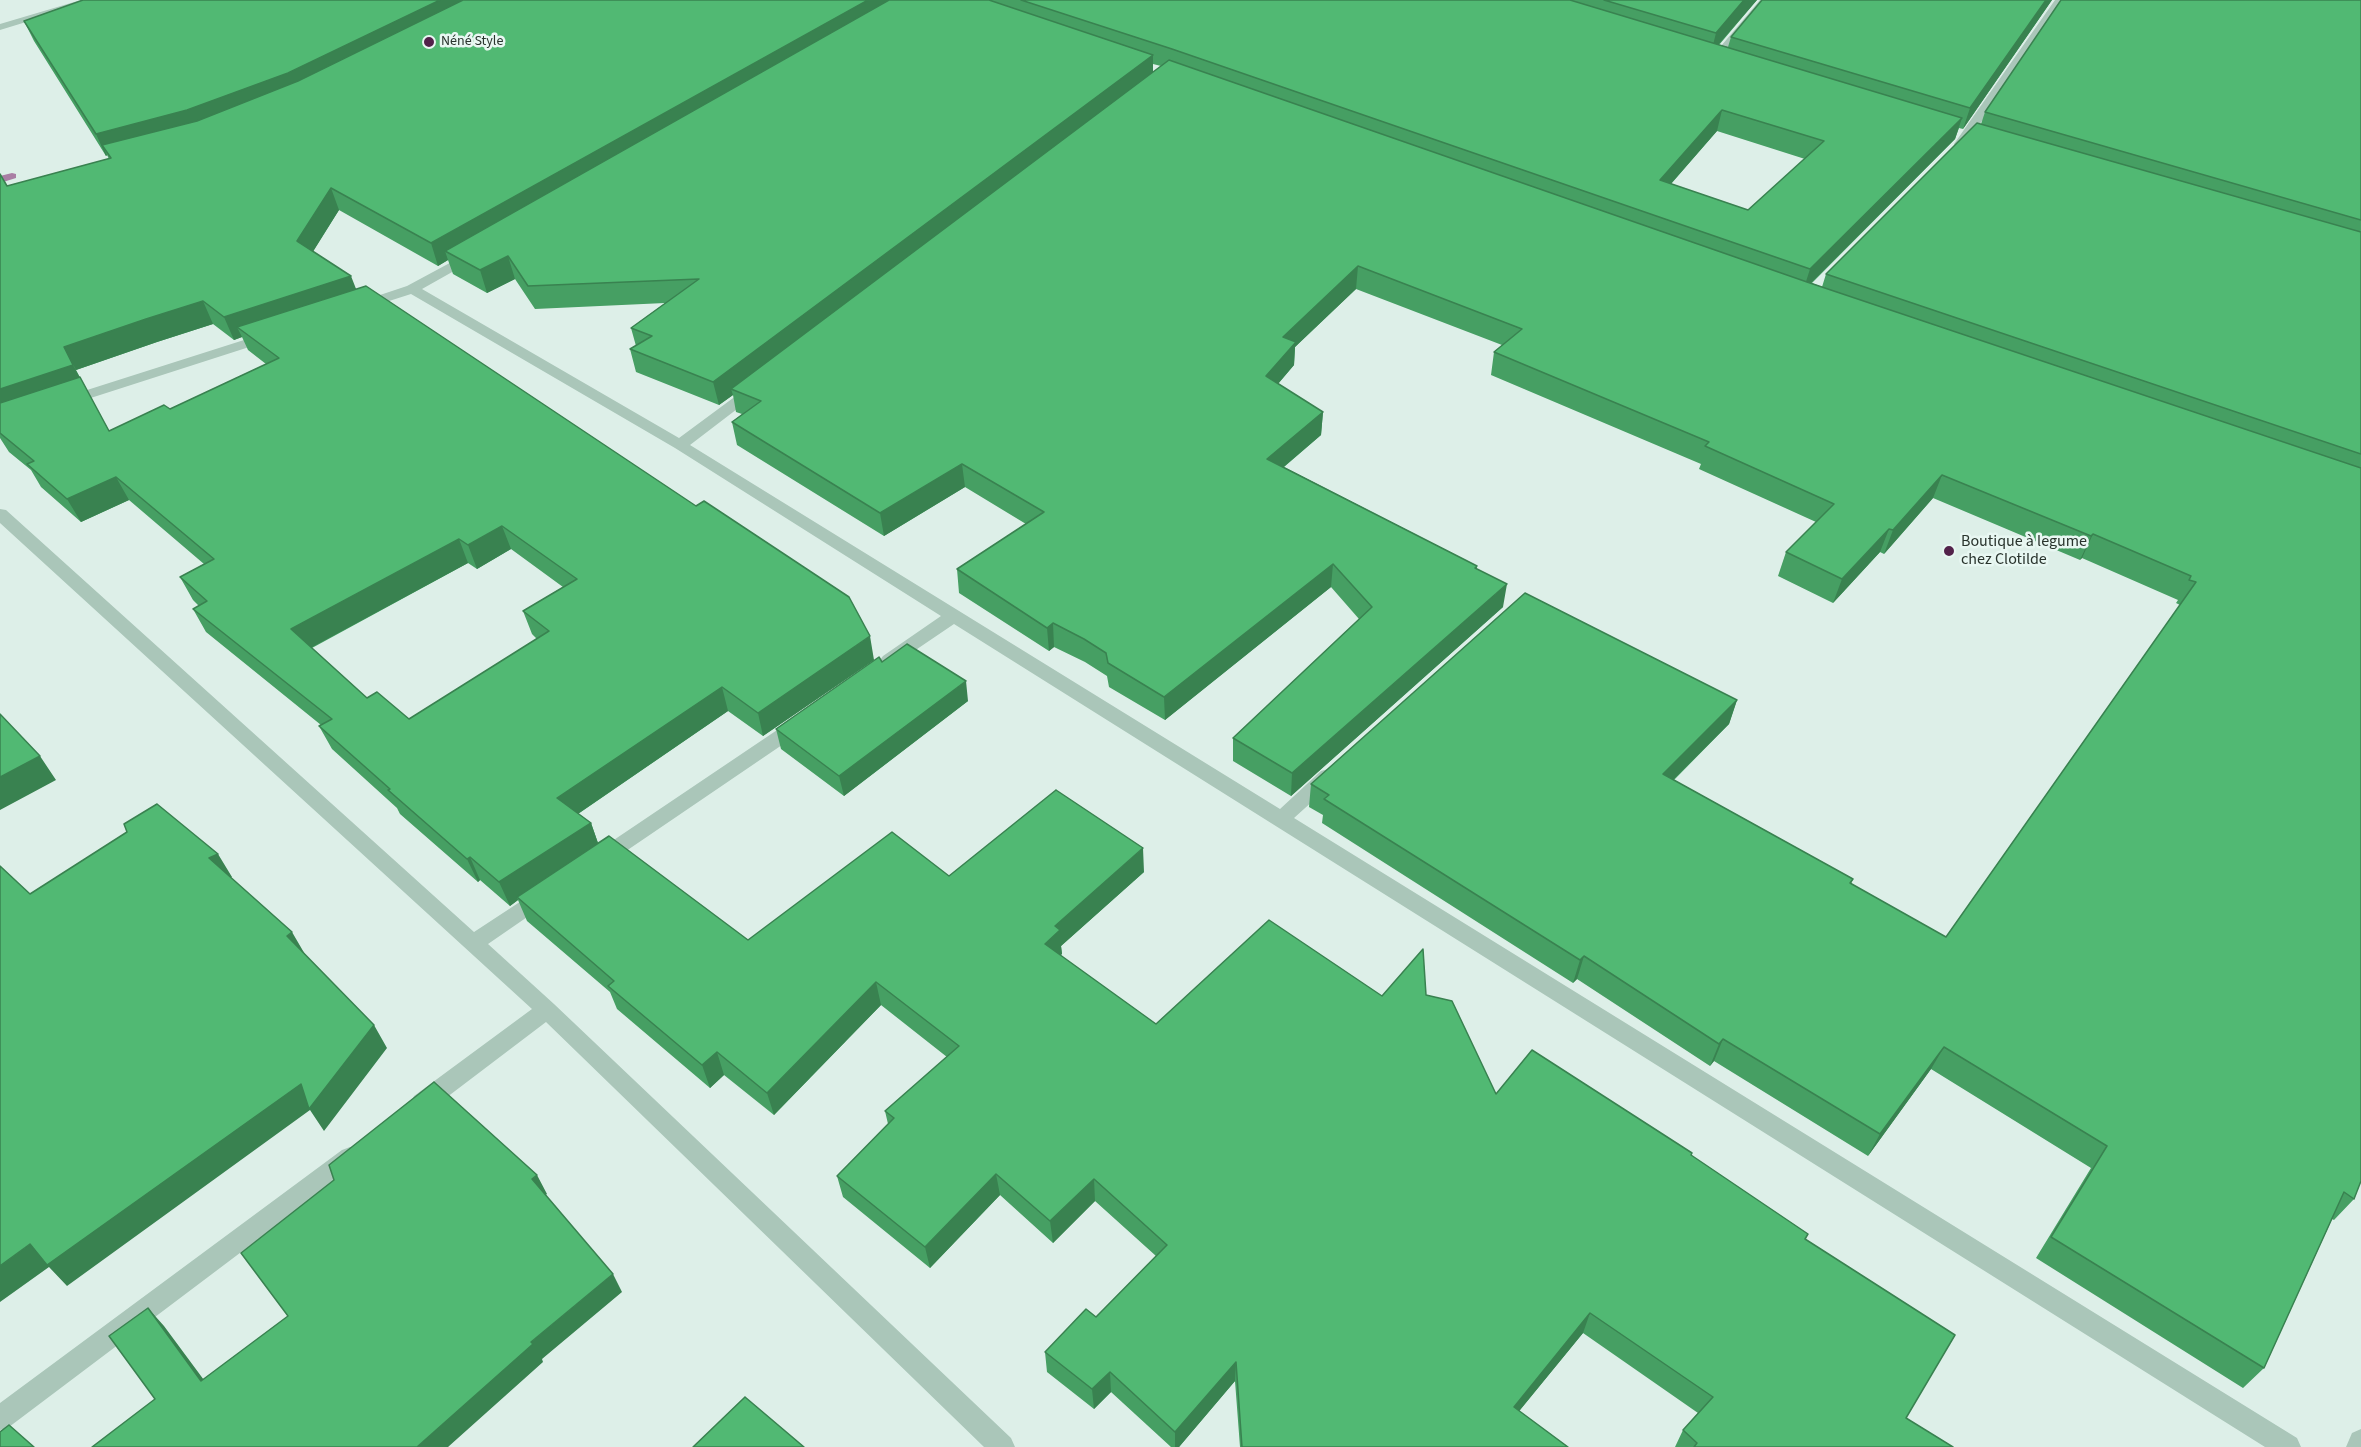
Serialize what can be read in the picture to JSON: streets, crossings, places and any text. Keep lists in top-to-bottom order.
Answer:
{
  "places": ["Néné Style", "Boutique à legume chez Clotilde"]
}
